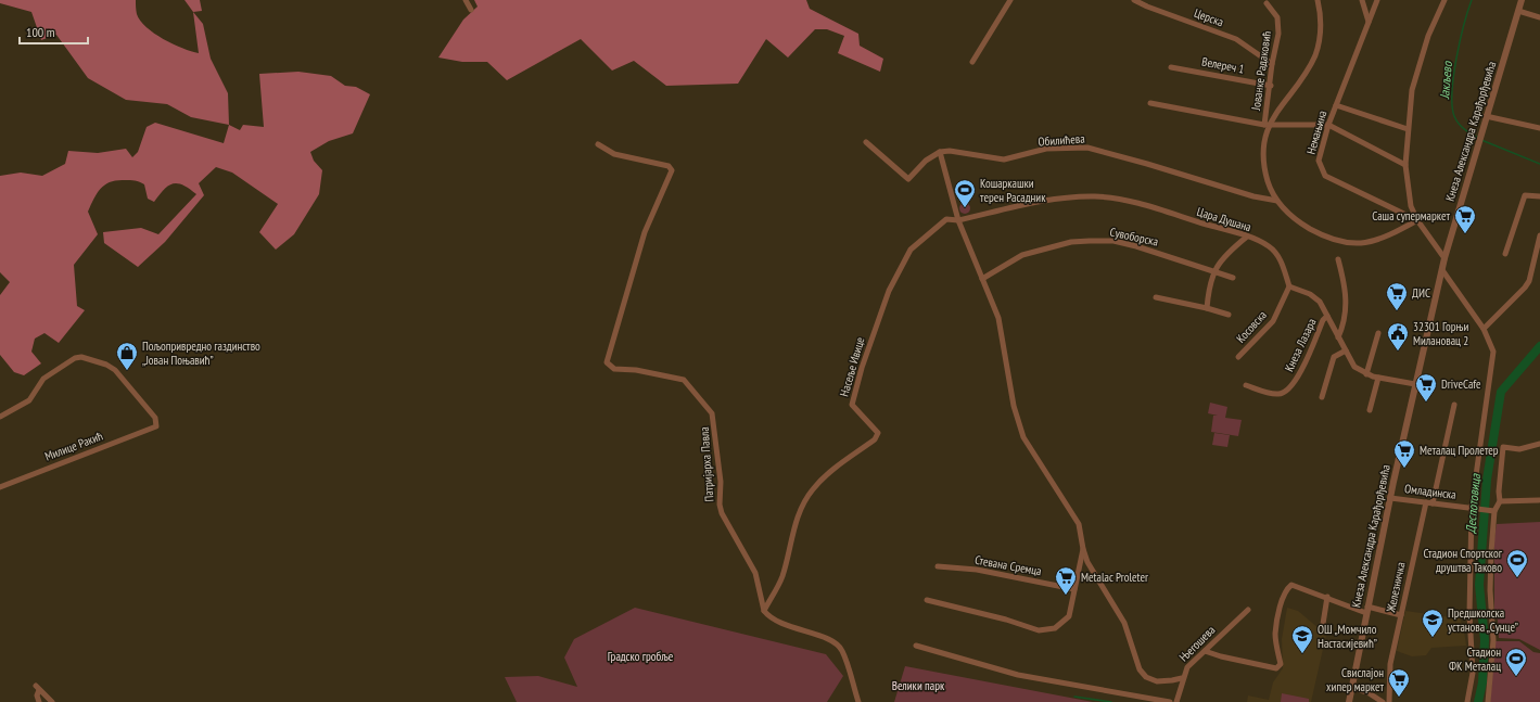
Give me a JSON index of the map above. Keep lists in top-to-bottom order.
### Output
{
  "streets": {
    "street": [
      "Церска",
      "Велереч 1",
      "Јованке Радаковић",
      "Кнеза Александра Карађорђевића",
      "Немањина",
      "Обилићева",
      "Цара Душана",
      "Сувоборска",
      "Косовска",
      "Кнеза Лазара",
      "Насеље Ивице",
      "Милице Ракић",
      "Патријарха Павла",
      "Омладинска",
      "Стевана Сремца",
      "Железничка",
      "Његошева"
    ]
  },
  "crossings": [
    ["Церска", "Јованке Радаковић"],
    ["Велереч 1", "Јованке Радаковић"],
    ["Јованке Радаковић", "Немањина"],
    ["Кнеза Александра Карађорђевића", "Омладинска"],
    ["Цара Душана", "Косовска"],
    ["Цара Душана", "Насеље Ивице"],
    ["Насеље Ивице", "Патријарха Павла"],
    ["Омладинска", "Железничка"]
  ],
  "water": ["Јакљево", "Деспотовица"],
  "parks": ["Градско гробље", "Велики парк"],
  "places": {
    "sports": ["Кошаркашки терен Расадник", "Стадион Спортског друштва Таково", "Стадион ФК Металац"],
    "supermarket": [
      "Саша супермаркет",
      "ДИС",
      "DriveCafe",
      "Металац Пролетер",
      "Metalac Proleter",
      "Свислајон хипер маркет"
    ],
    "public building": ["32301 Горњи Милановац 2"],
    "shop": ["Пољопривредно газдинство „Јован Поњавић”"],
    "school or university": ["Предшколска установа „Сунце”", "ОШ „Момчило Настасијевић”"]
  },
  "scale_bar": "100 m"
}
